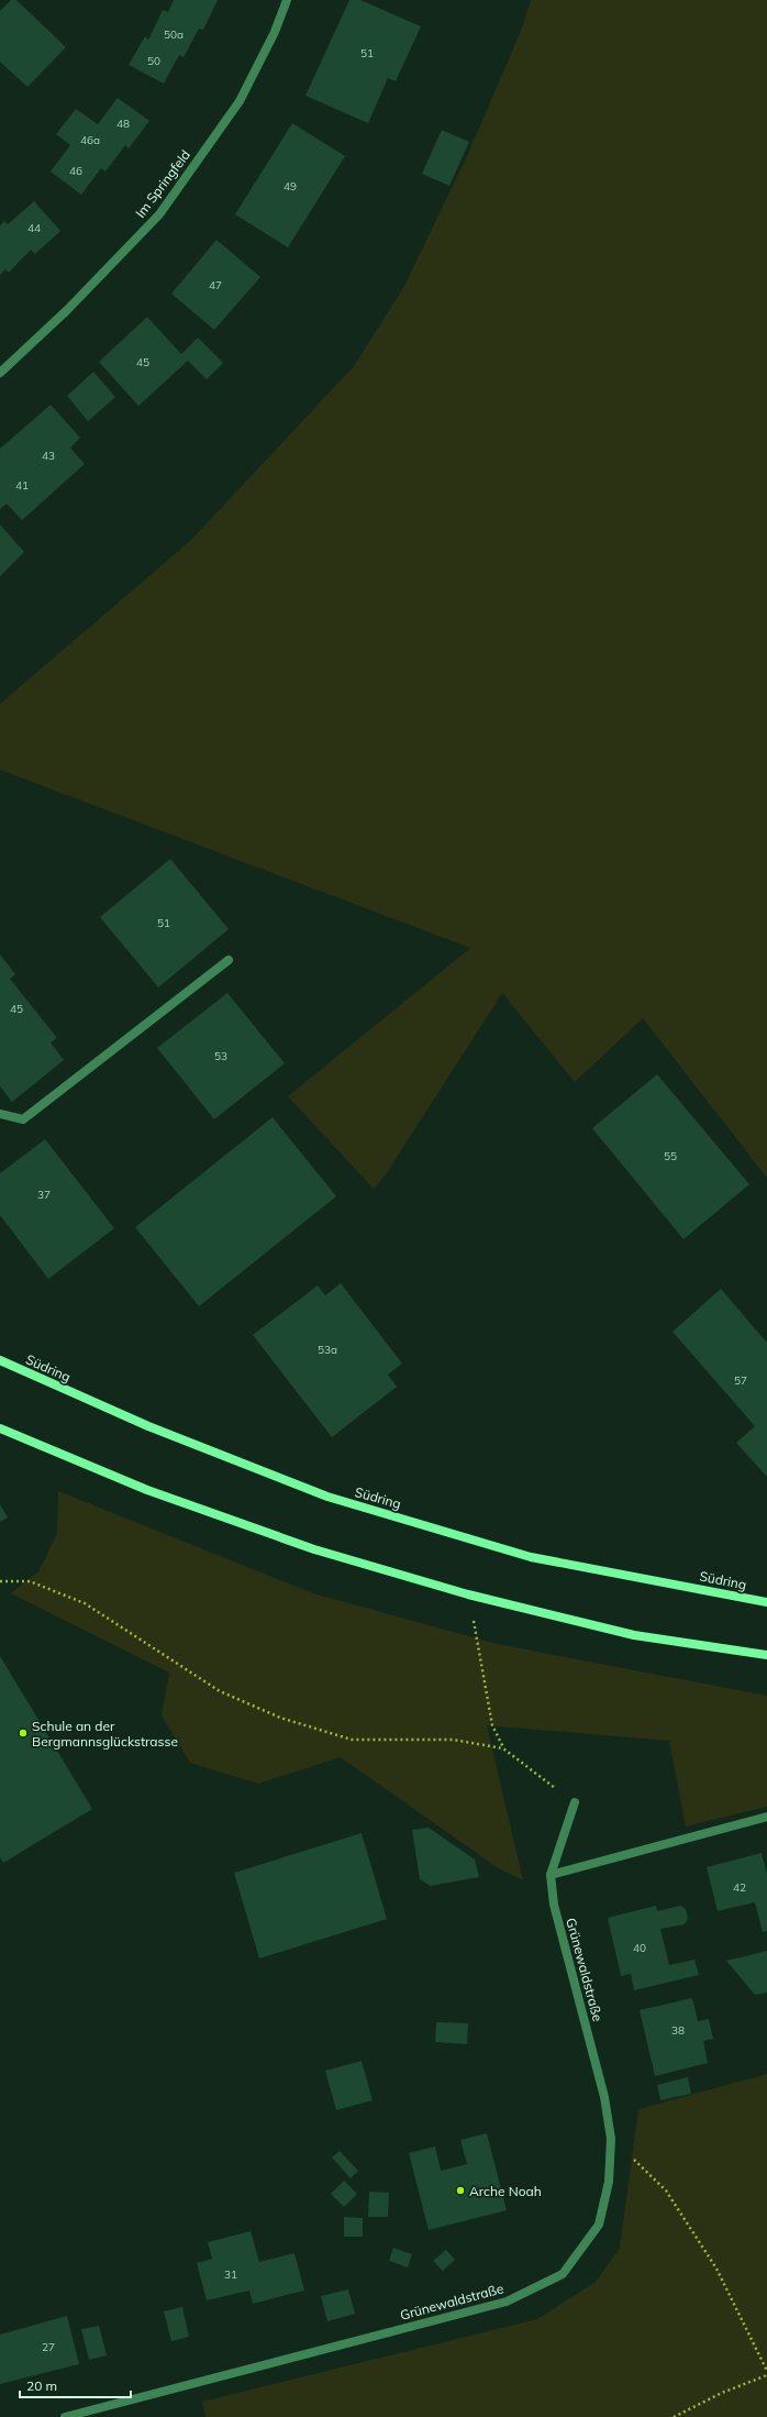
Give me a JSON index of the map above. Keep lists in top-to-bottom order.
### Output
{
  "streets": {
    "main road": ["Südring"],
    "street": ["Im Springfeld", "Grünewaldstraße"]
  },
  "places": ["Schule an der Bergmannsglückstrasse", "Arche Noah"],
  "house_numbers": [
    "50a",
    "51",
    "50",
    "48",
    "46a",
    "46",
    "49",
    "44",
    "47",
    "45",
    "43",
    "41",
    "51",
    "45",
    "53",
    "55",
    "37",
    "53a",
    "57",
    "42",
    "40",
    "38",
    "31",
    "27"
  ],
  "scale_bar": "20 m"
}
